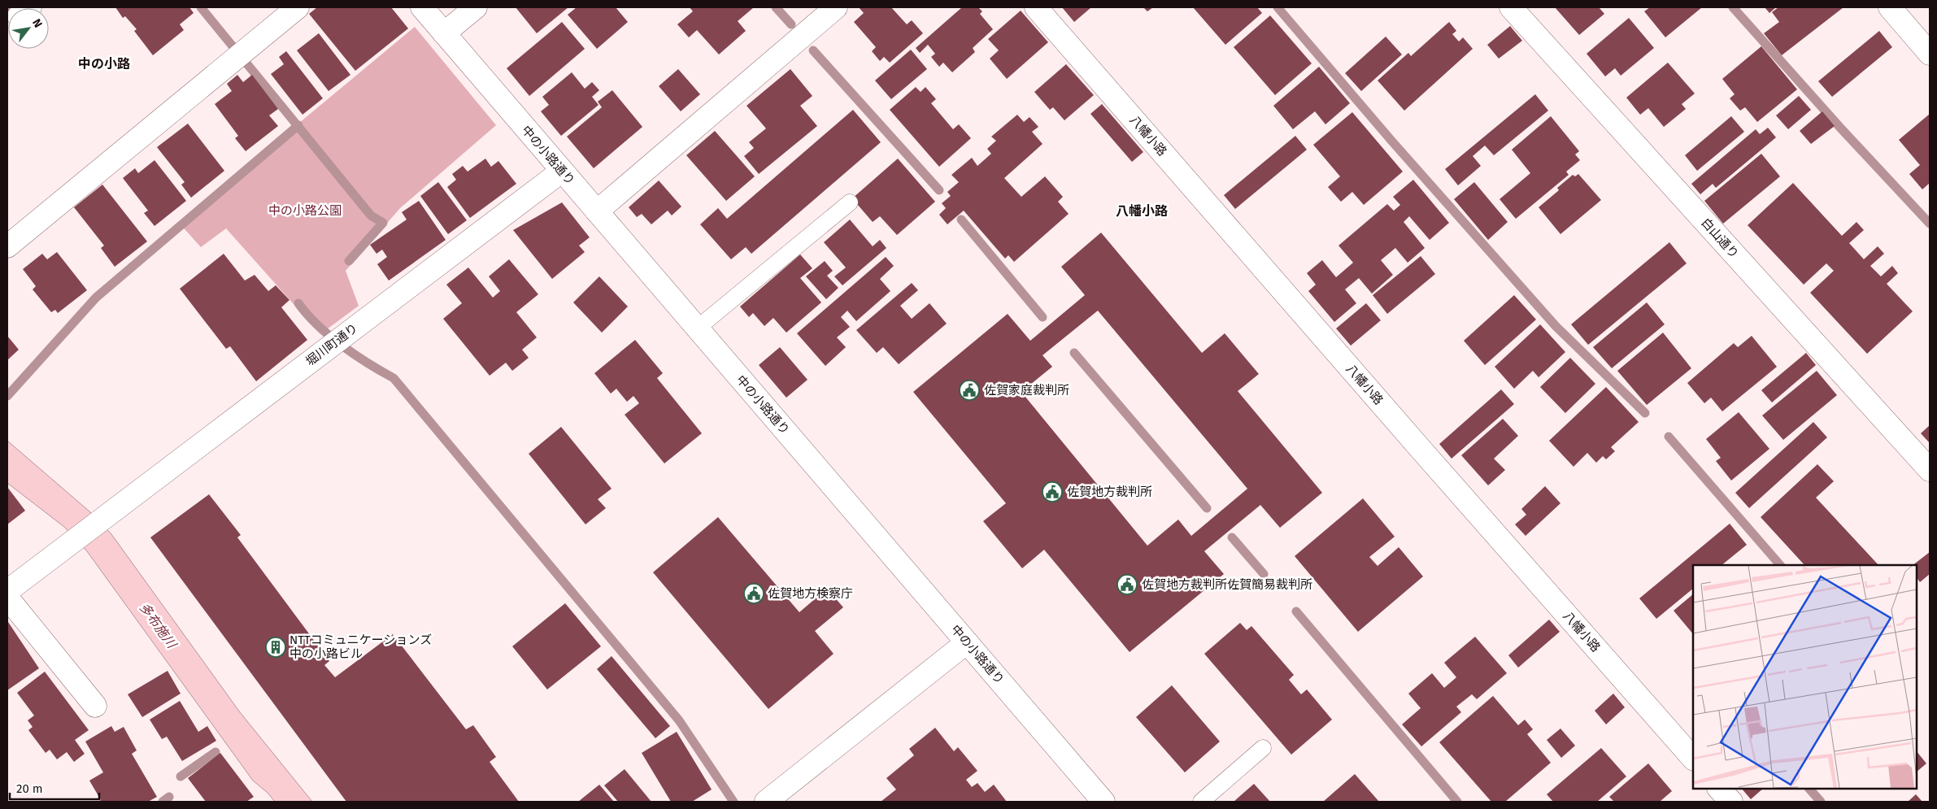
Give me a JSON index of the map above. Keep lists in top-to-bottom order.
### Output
{
  "streets": {
    "street": [
      "八幡小路",
      "中の小路通り",
      "白山通り",
      "堀川町通り"
    ]
  },
  "crossings": [
    ["中の小路通り", "堀川町通り"]
  ],
  "districts": ["中の小路", "八幡小路"],
  "water": ["多布施川"],
  "parks": ["中の小路公園"],
  "places": {
    "public building": [
      "佐賀家庭裁判所",
      "佐賀地方裁判所",
      "佐賀地方裁判所佐賀簡易裁判所",
      "佐賀地方検察庁"
    ],
    "building": ["NTTコミュニケーションズ 中の小路ビル"]
  },
  "scale_bar": "20 m",
  "north": "top right"
}
